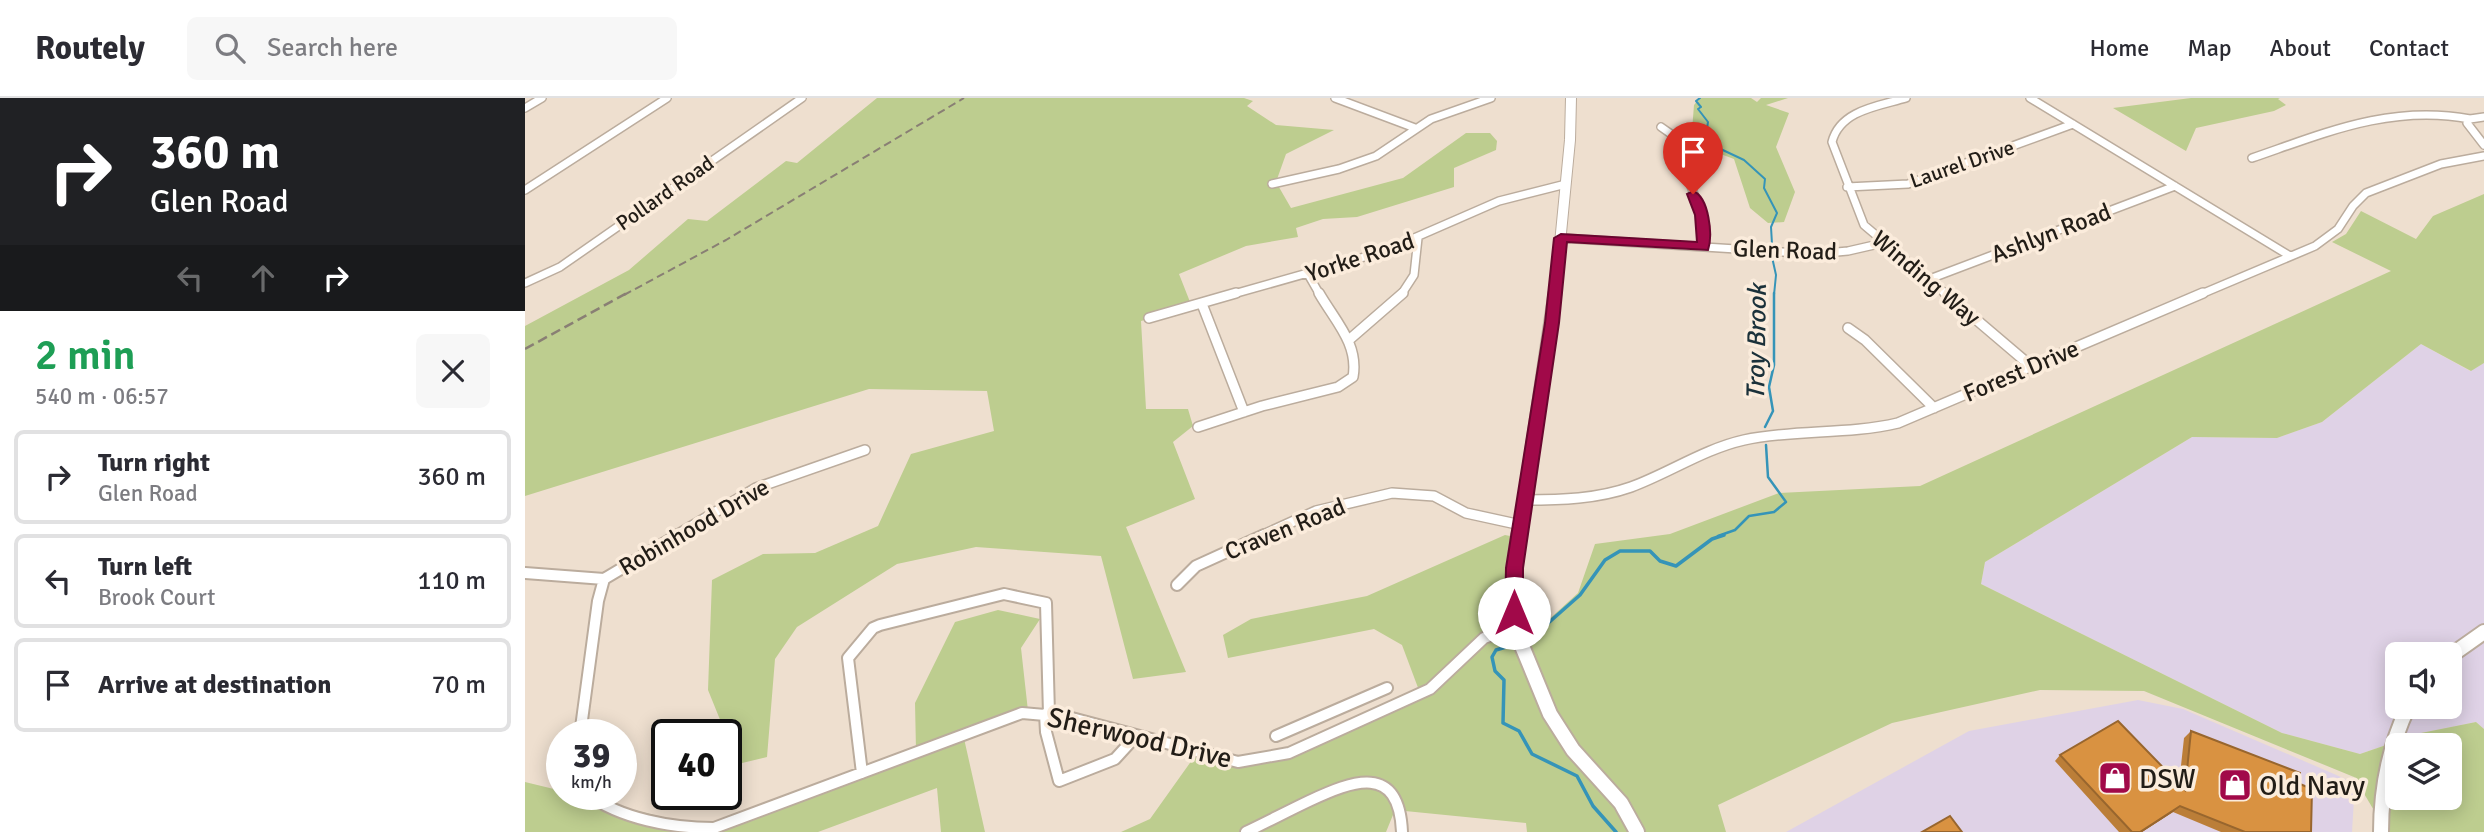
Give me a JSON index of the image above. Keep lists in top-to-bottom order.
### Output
{
  "streets": {
    "street": [
      "Laurel Drive",
      "Pollard Road",
      "Ashlyn Road",
      "Glen Road",
      "Yorke Road",
      "Winding Way",
      "Forest Drive",
      "Robinhood Drive",
      "Craven Road",
      "Sherwood Drive"
    ]
  },
  "crossings": [
    ["Laurel Drive", "Winding Way"],
    ["Ashlyn Road", "Winding Way"],
    ["Glen Road", "Winding Way"],
    ["Winding Way", "Forest Drive"]
  ],
  "water": ["Troy Brook"],
  "places": {
    "shop": ["DSW", "Old Navy"]
  },
  "page": {
    "header": "Routely",
    "search": "Search here",
    "nav": [
      "Home",
      "Map",
      "About",
      "Contact"
    ],
    "turn": ["360 m", "Glen Road"],
    "heading": ["2 min", "540 m · 06:57"],
    "list": [
      {
        "name": "Turn right",
        "note": "Glen Road",
        "value": "360 m"
      },
      {
        "name": "Turn left",
        "note": "Brook Court",
        "value": "110 m"
      },
      {
        "name": "Arrive at destination",
        "value": "70 m"
      }
    ],
    "speed": "39 km/h",
    "limit": "40"
  }
}
